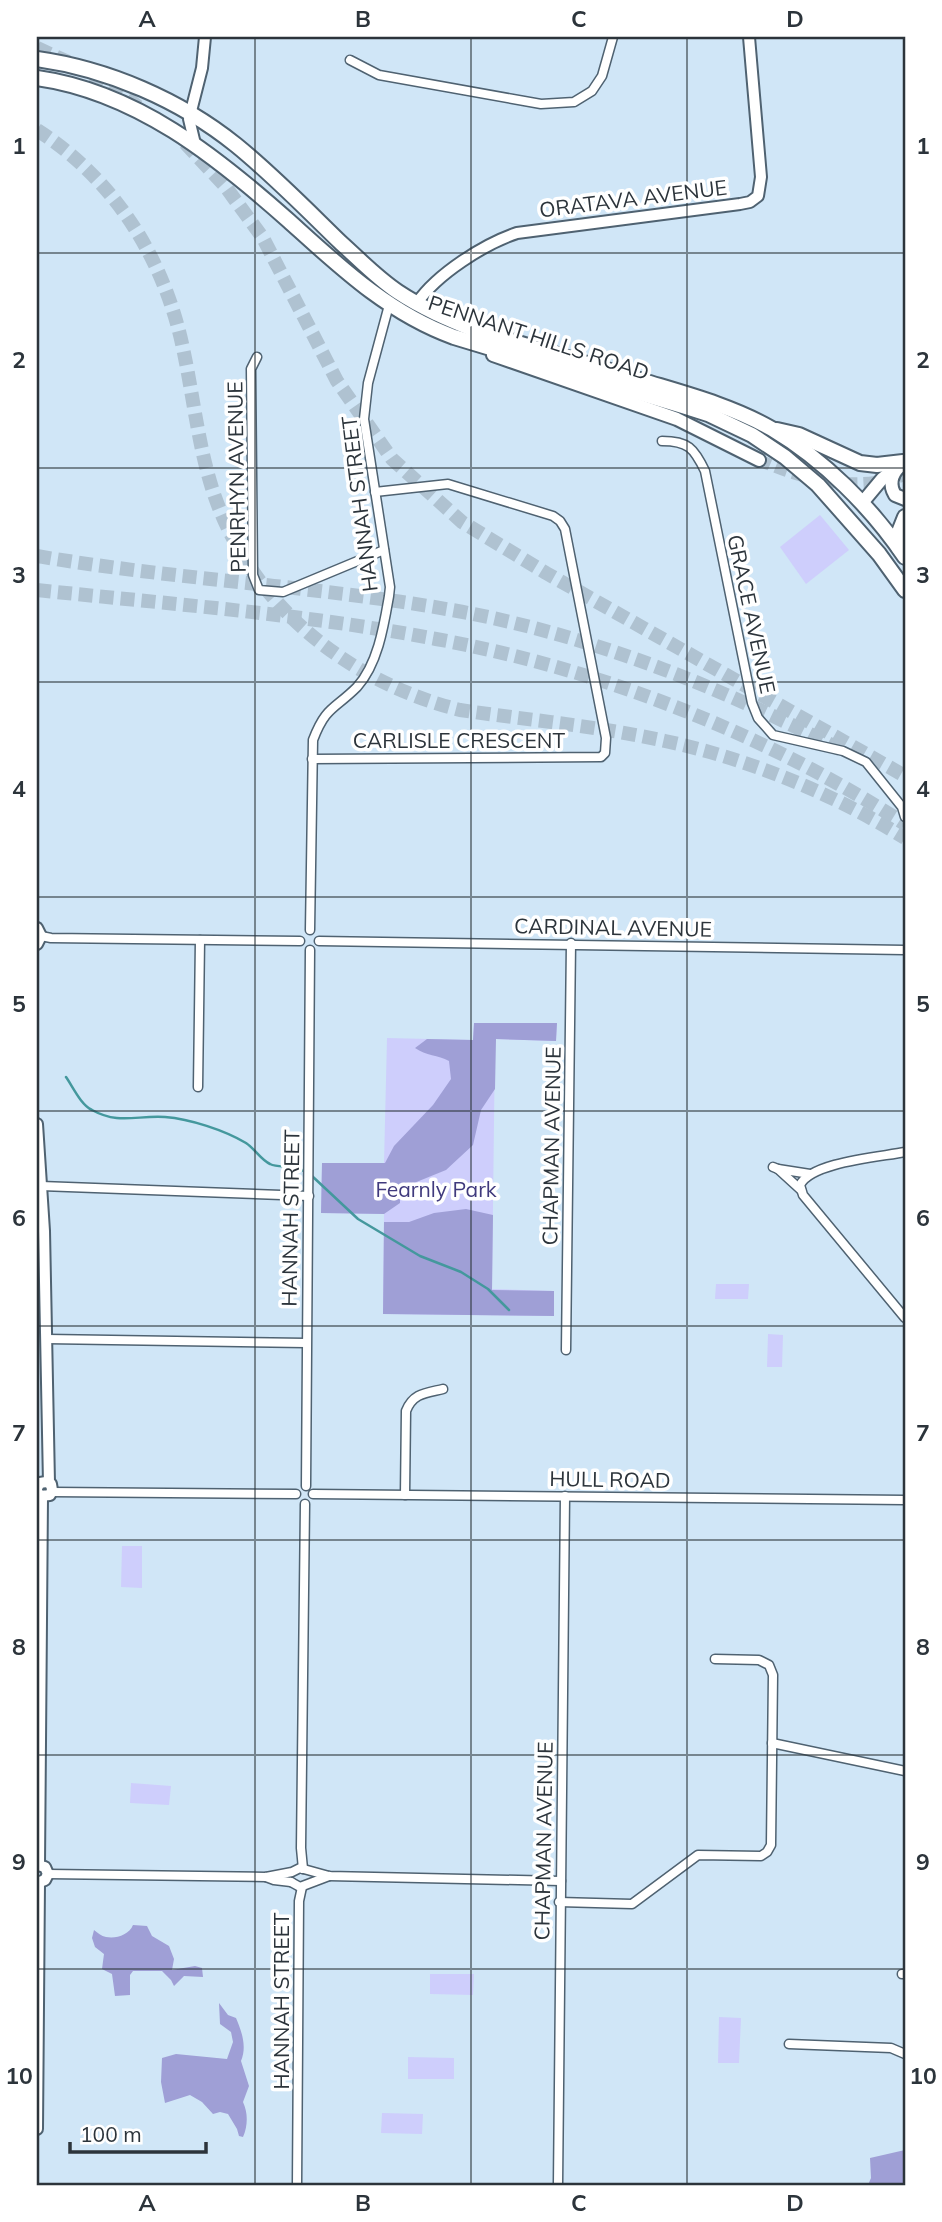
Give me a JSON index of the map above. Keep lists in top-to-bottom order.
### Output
{
  "streets": {
    "highway": ["PENNANT HILLS ROAD"],
    "main road": ["ORATAVA AVENUE"],
    "street": [
      "PENRHYN AVENUE",
      "HANNAH STREET",
      "GRACE AVENUE",
      "CARLISLE CRESCENT",
      "CARDINAL AVENUE",
      "CHAPMAN AVENUE",
      "HULL ROAD"
    ]
  },
  "crossings": [
    ["ORATAVA AVENUE", "PENNANT HILLS ROAD"],
    ["PENNANT HILLS ROAD", "HANNAH STREET"],
    ["PENRHYN AVENUE", "HANNAH STREET"],
    ["HANNAH STREET", "CARLISLE CRESCENT"],
    ["HANNAH STREET", "CARDINAL AVENUE"],
    ["HANNAH STREET", "HULL ROAD"],
    ["CARDINAL AVENUE", "CHAPMAN AVENUE"],
    ["CHAPMAN AVENUE", "HULL ROAD"]
  ],
  "parks": ["Fearnly Park"],
  "scale_bar": "100 m",
  "grid": {
    "columns": [
      "A",
      "B",
      "C",
      "D"
    ],
    "rows": [
      "1",
      "2",
      "3",
      "4",
      "5",
      "6",
      "7",
      "8",
      "9",
      "10"
    ]
  }
}
